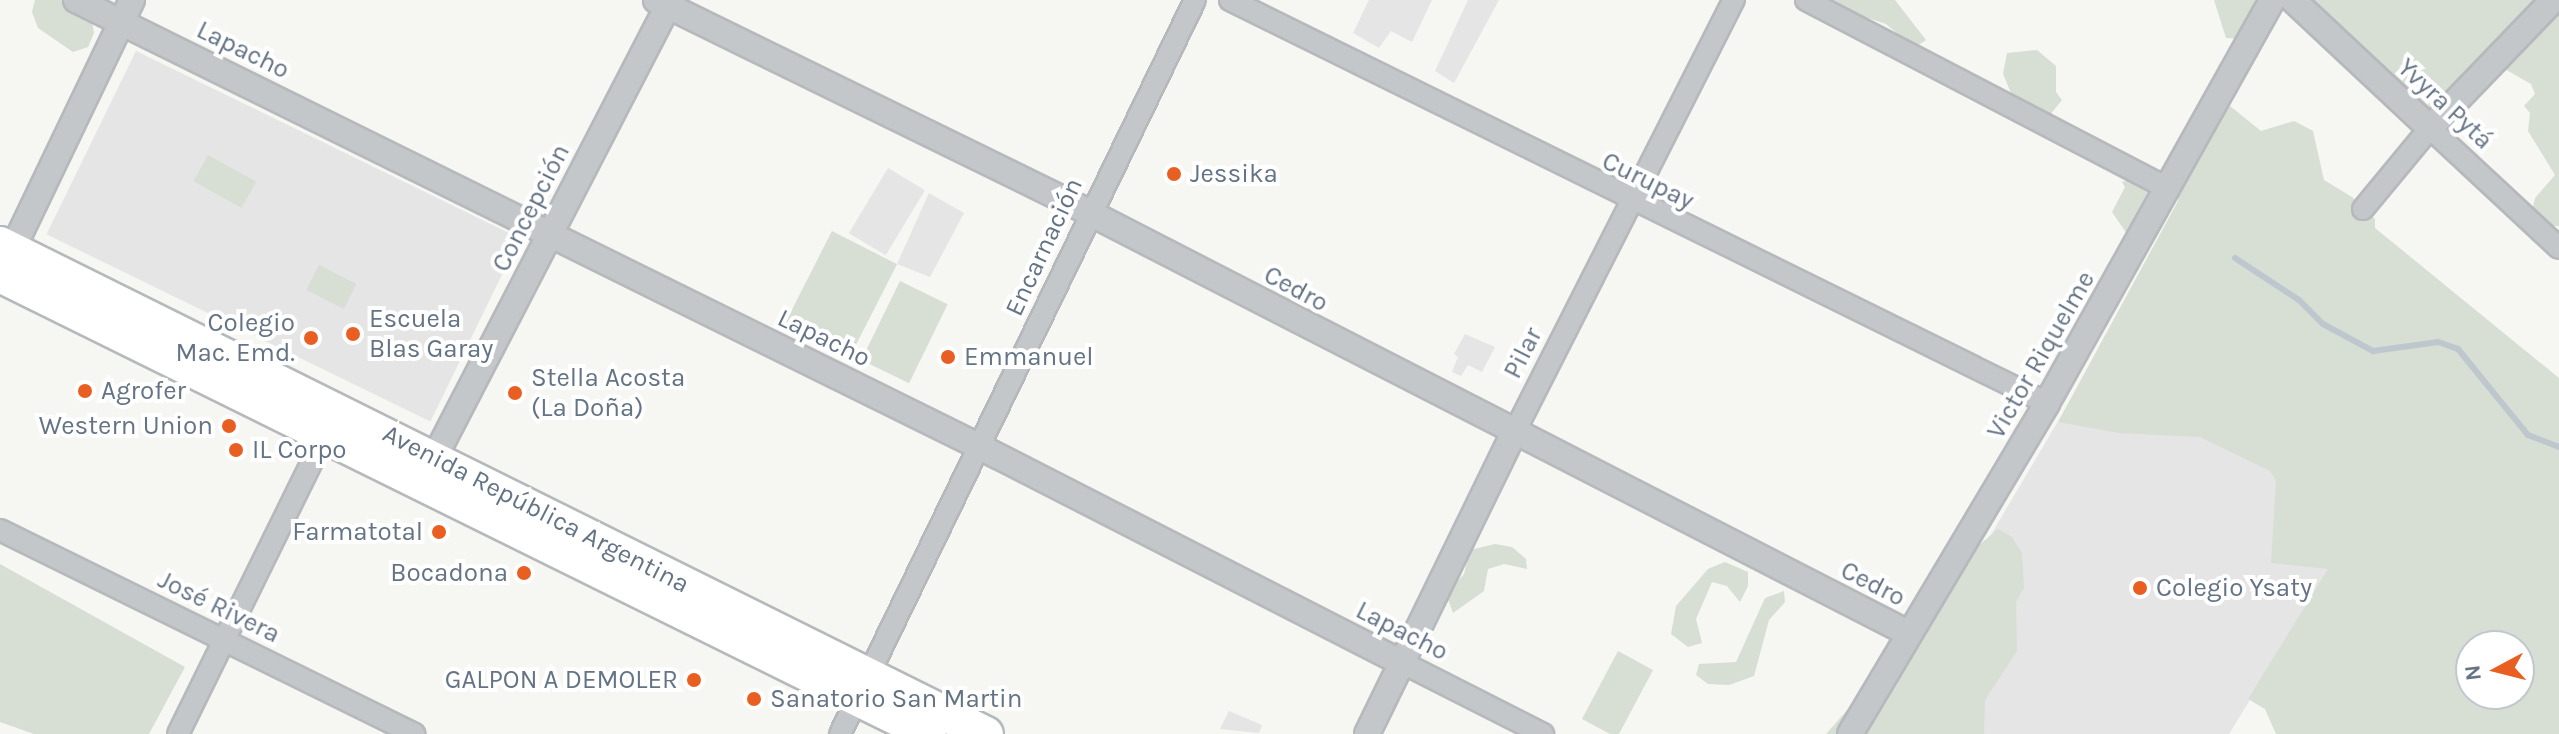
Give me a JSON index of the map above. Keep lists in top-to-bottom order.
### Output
{
  "streets": {
    "highway": ["Avenida República Argentina"],
    "street": [
      "Lapacho",
      "Yvyra Pytá",
      "Curupay",
      "Concepción",
      "Encarnación",
      "Cedro",
      "Pilar",
      "Victor Riquelme",
      "José Rivera"
    ]
  },
  "crossings": [
    ["Lapacho", "Concepción"],
    ["Lapacho", "Encarnación"],
    ["Lapacho", "Pilar"],
    ["Curupay", "Pilar"],
    ["Curupay", "Victor Riquelme"],
    ["Concepción", "Cedro"],
    ["Concepción", "Avenida República Argentina"],
    ["Encarnación", "Cedro"],
    ["Encarnación", "Avenida República Argentina"],
    ["Cedro", "Pilar"],
    ["Cedro", "Victor Riquelme"]
  ],
  "places": [
    "Jessika",
    "Escuela Blas Garay",
    "Colegio Mac. Emd.",
    "Emmanuel",
    "Agrofer",
    "Stella Acosta (La Doña)",
    "Western Union",
    "IL Corpo",
    "Farmatotal",
    "Bocadona",
    "Colegio Ysaty",
    "GALPON A DEMOLER",
    "Sanatorio San Martin"
  ],
  "north": "left"
}
